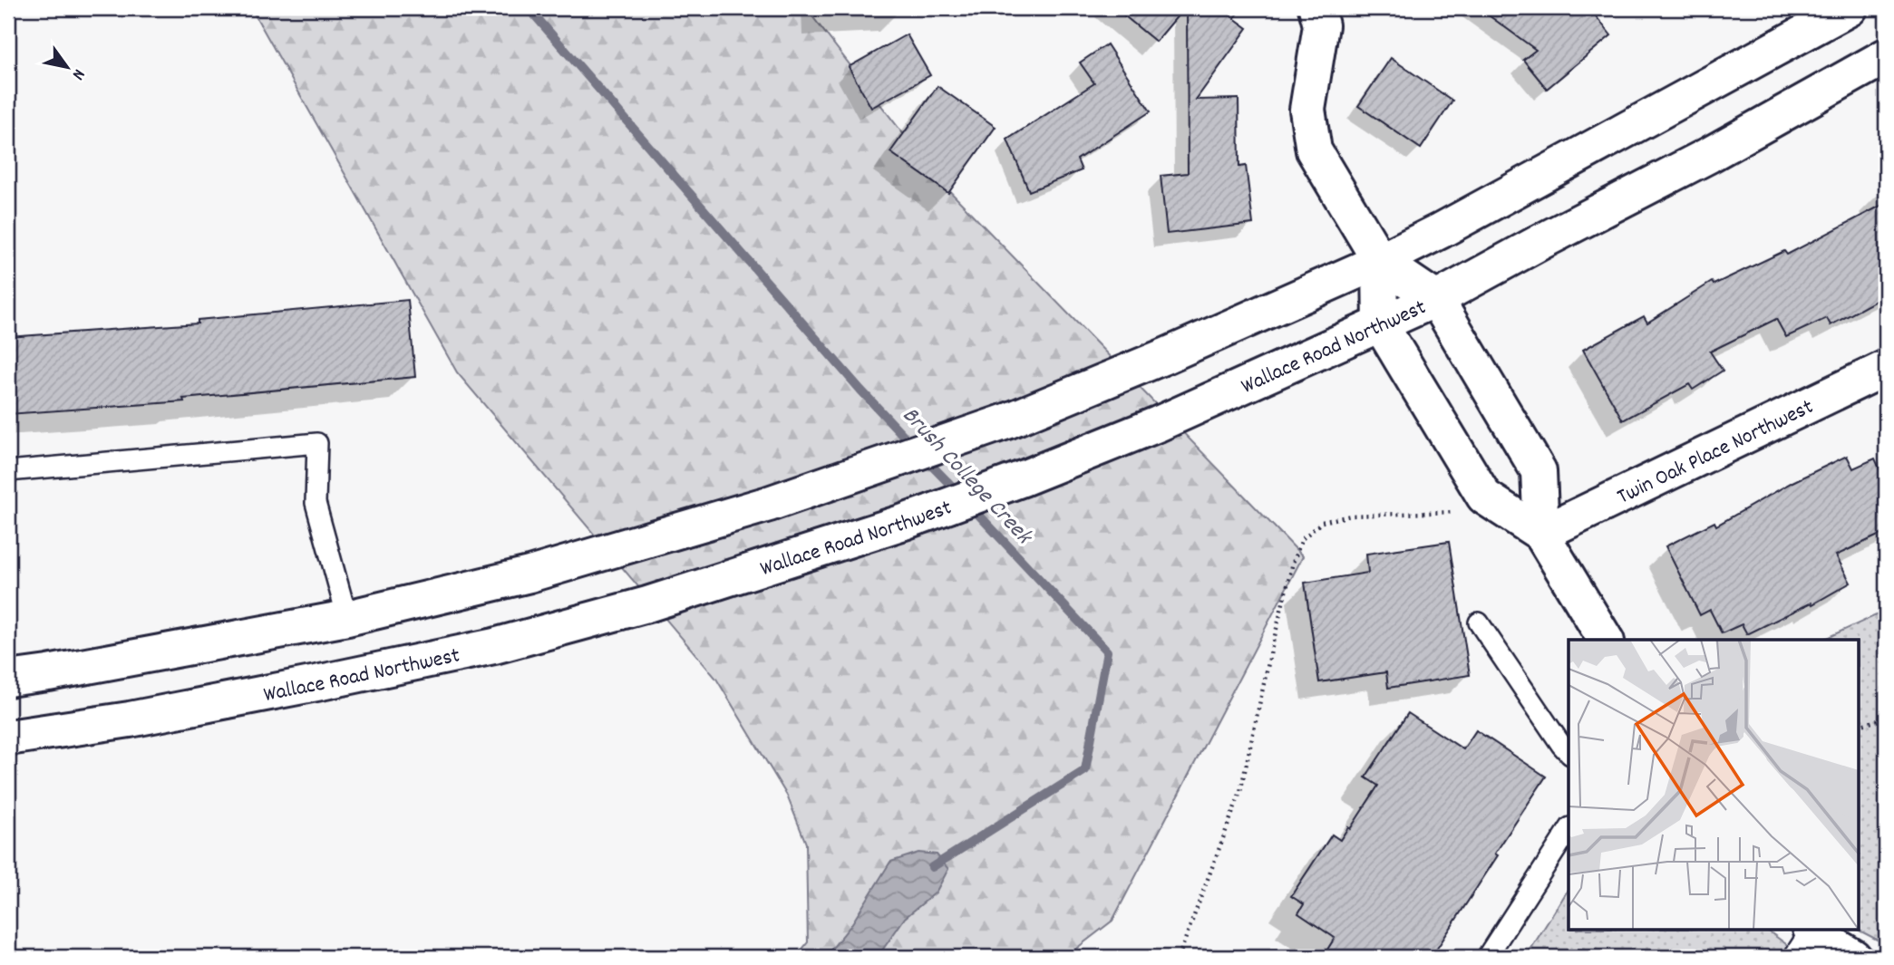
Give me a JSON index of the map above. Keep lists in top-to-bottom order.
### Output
{
  "streets": {
    "main road": ["Wallace Road Northwest", "Twin Oak Place Northwest"]
  },
  "water": ["Brush College Creek"],
  "north": "bottom right"
}
